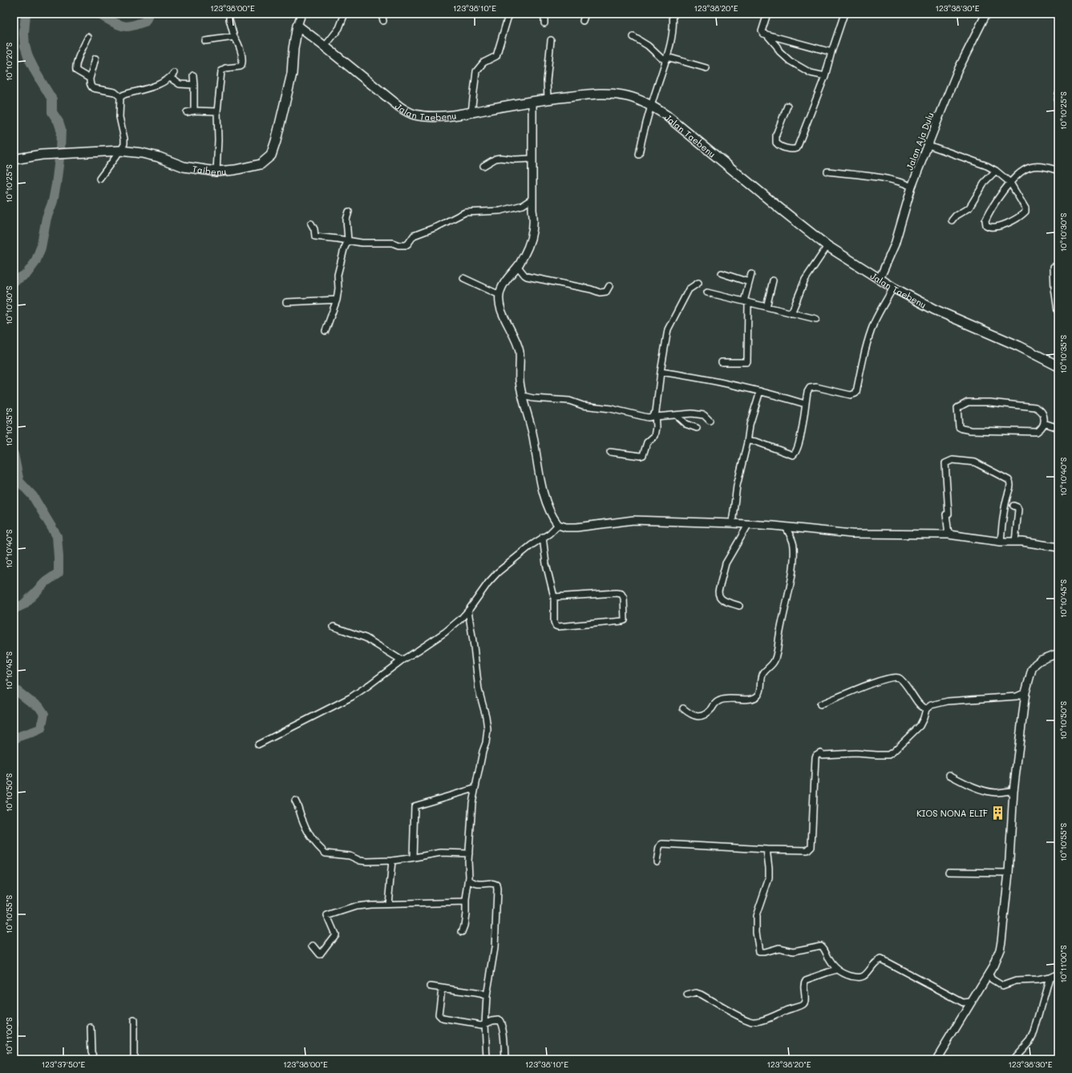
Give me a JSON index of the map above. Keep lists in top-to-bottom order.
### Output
{
  "streets": {
    "main road": ["Jalan Taebenu", "Taibenu"],
    "street": ["Jalan Aja Dulu"]
  },
  "crossings": [
    ["Jalan Taebenu", "Jalan Aja Dulu"],
    ["Jalan Taebenu", "Taibenu"]
  ],
  "places": {
    "building": ["KIOS NONA ELIF"]
  },
  "coordinates": [
    "123°38'00\"E",
    "123°38'10\"E",
    "123°38'20\"E",
    "123°38'30\"E",
    "10°10'20\"S",
    "10°10'25\"S",
    "10°10'30\"S",
    "10°10'35\"S",
    "10°10'40\"S",
    "10°10'45\"S",
    "10°10'50\"S",
    "10°10'55\"S",
    "10°11'00\"S",
    "123°37'50\"E"
  ]
}
